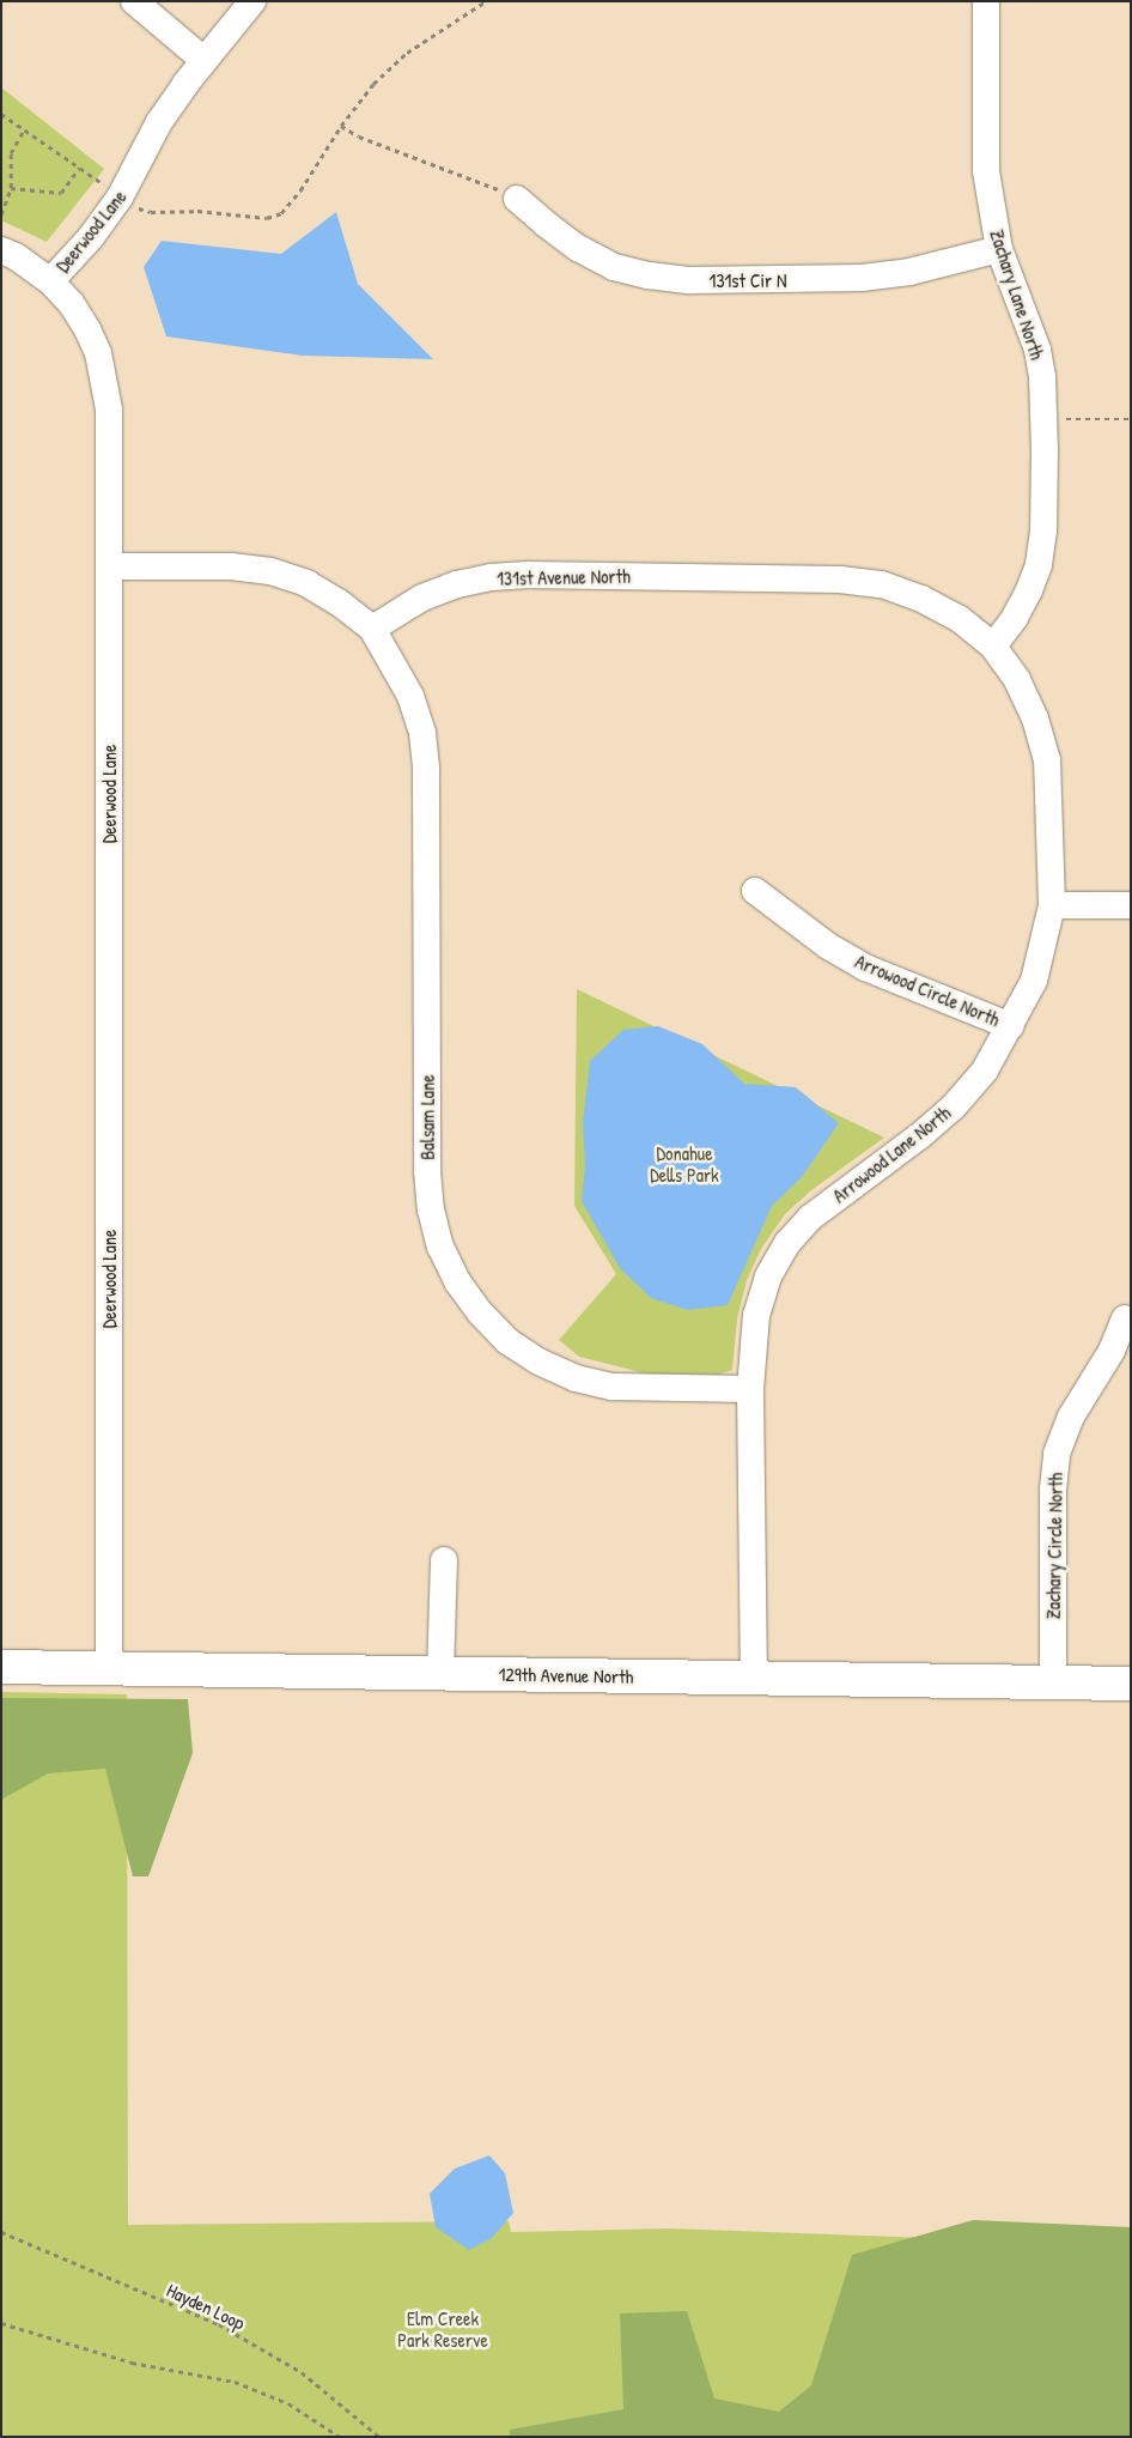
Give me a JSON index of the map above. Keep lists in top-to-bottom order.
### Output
{
  "streets": {
    "main road": ["129th Avenue North"],
    "street": [
      "Deerwood Lane",
      "131st Cir N",
      "Zachary Lane North",
      "131st Avenue North",
      "Arrowood Circle North",
      "Balsam Lane",
      "Arrowood Lane North",
      "Zachary Circle North"
    ],
    "path": ["Hayden Loop"]
  },
  "crossings": [
    ["Deerwood Lane", "129th Avenue North"],
    ["131st Cir N", "Zachary Lane North"],
    ["Zachary Lane North", "131st Avenue North"],
    ["Zachary Lane North", "Arrowood Lane North"],
    ["131st Avenue North", "Balsam Lane"],
    ["131st Avenue North", "Arrowood Lane North"],
    ["Arrowood Circle North", "Arrowood Lane North"],
    ["Balsam Lane", "Arrowood Lane North"],
    ["Arrowood Lane North", "129th Avenue North"],
    ["Zachary Circle North", "129th Avenue North"]
  ],
  "parks": ["Donahue Dells Park", "Elm Creek Park Reserve"]
}
